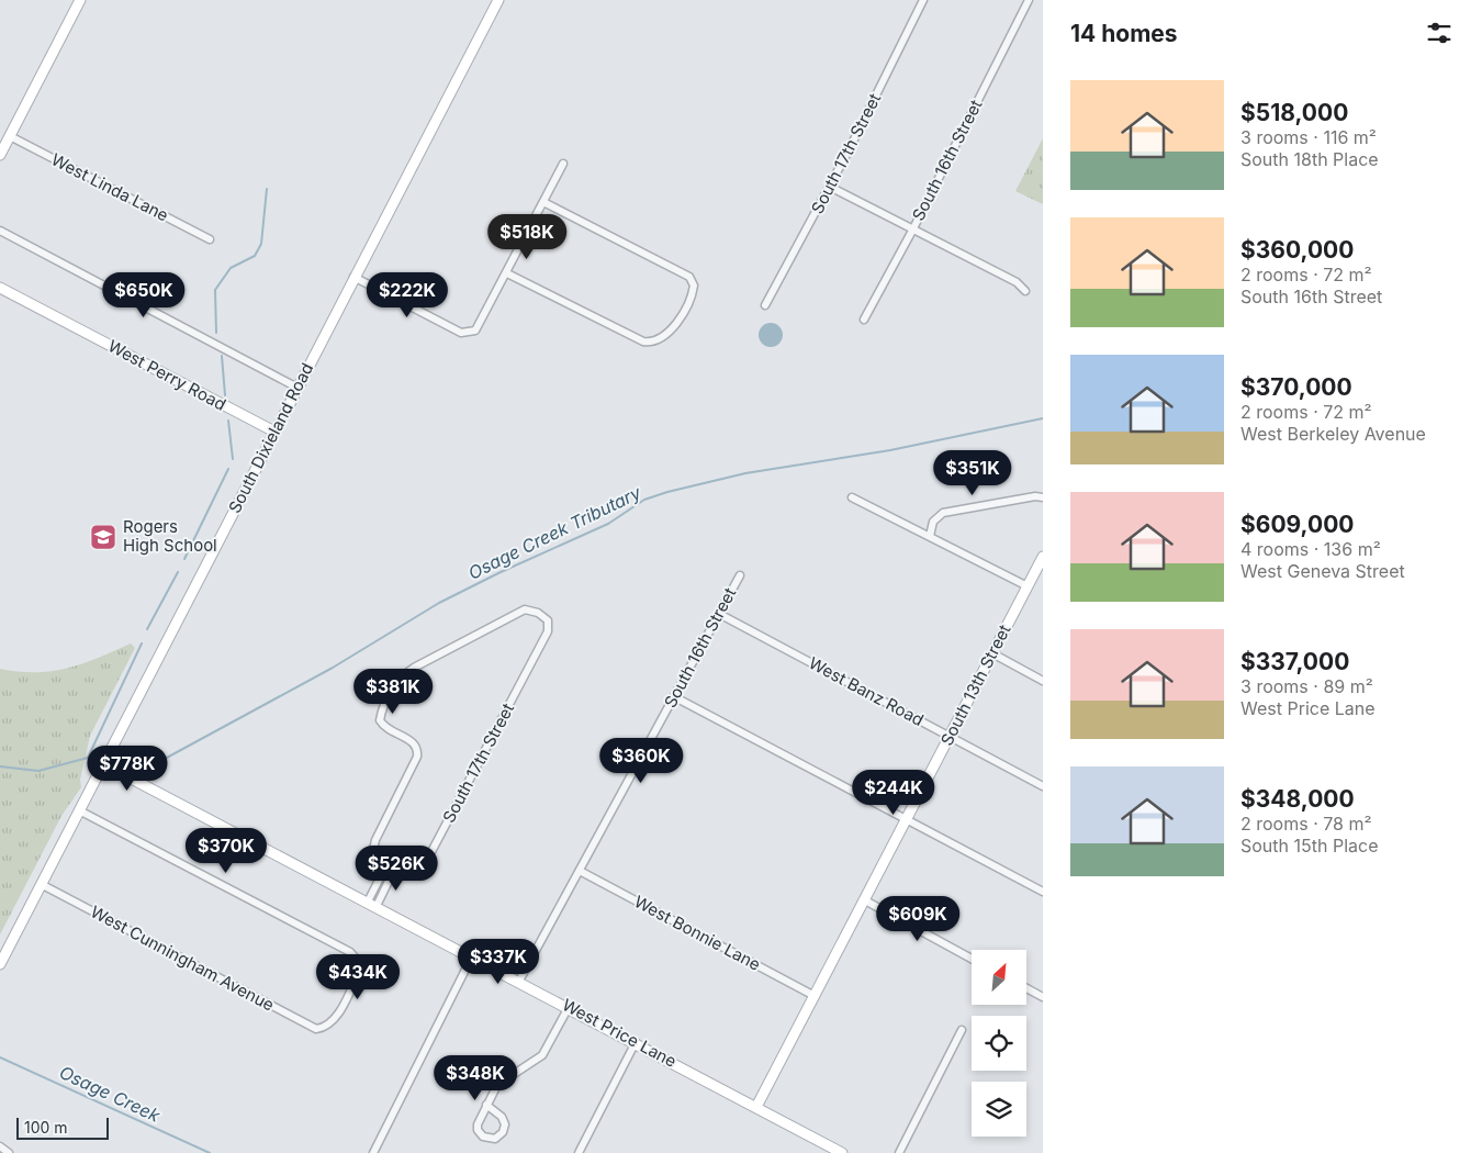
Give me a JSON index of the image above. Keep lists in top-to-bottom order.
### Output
{
  "streets": {
    "street": [
      "South 17th Street",
      "South 16th Street",
      "West Linda Lane",
      "West Perry Road",
      "South Dixieland Road",
      "South 13th Street",
      "West Banz Road",
      "West Bonnie Lane",
      "West Cunningham Avenue",
      "West Price Lane"
    ]
  },
  "crossings": [
    ["South 16th Street", "West Banz Road"],
    ["South 16th Street", "West Bonnie Lane"],
    ["South 16th Street", "West Price Lane"],
    ["West Perry Road", "South Dixieland Road"],
    ["South Dixieland Road", "West Cunningham Avenue"],
    ["South Dixieland Road", "West Price Lane"],
    ["South 13th Street", "West Banz Road"],
    ["South 13th Street", "West Bonnie Lane"],
    ["South 13th Street", "West Price Lane"]
  ],
  "water": ["Osage Creek Tributary", "Osage Creek"],
  "places": {
    "school or university": ["Rogers High School"]
  },
  "scale_bar": "100 m",
  "north": "top right",
  "page": {
    "heading": "14 homes",
    "list": [
      {
        "name": "$518,000",
        "note": "3 rooms · 116 m² · South 18th Place"
      },
      {
        "name": "$360,000",
        "note": "2 rooms · 72 m² · South 16th Street"
      },
      {
        "name": "$370,000",
        "note": "2 rooms · 72 m² · West Berkeley Avenue"
      },
      {
        "name": "$609,000",
        "note": "4 rooms · 136 m² · West Geneva Street"
      },
      {
        "name": "$337,000",
        "note": "3 rooms · 89 m² · West Price Lane"
      },
      {
        "name": "$348,000",
        "note": "2 rooms · 78 m² · South 15th Place"
      }
    ],
    "price": [
      "$518K",
      "$650K",
      "$222K",
      "$351K",
      "$381K",
      "$360K",
      "$778K",
      "$244K",
      "$370K",
      "$526K",
      "$609K",
      "$337K",
      "$434K",
      "$348K"
    ],
    "scale": "100 m"
  }
}
